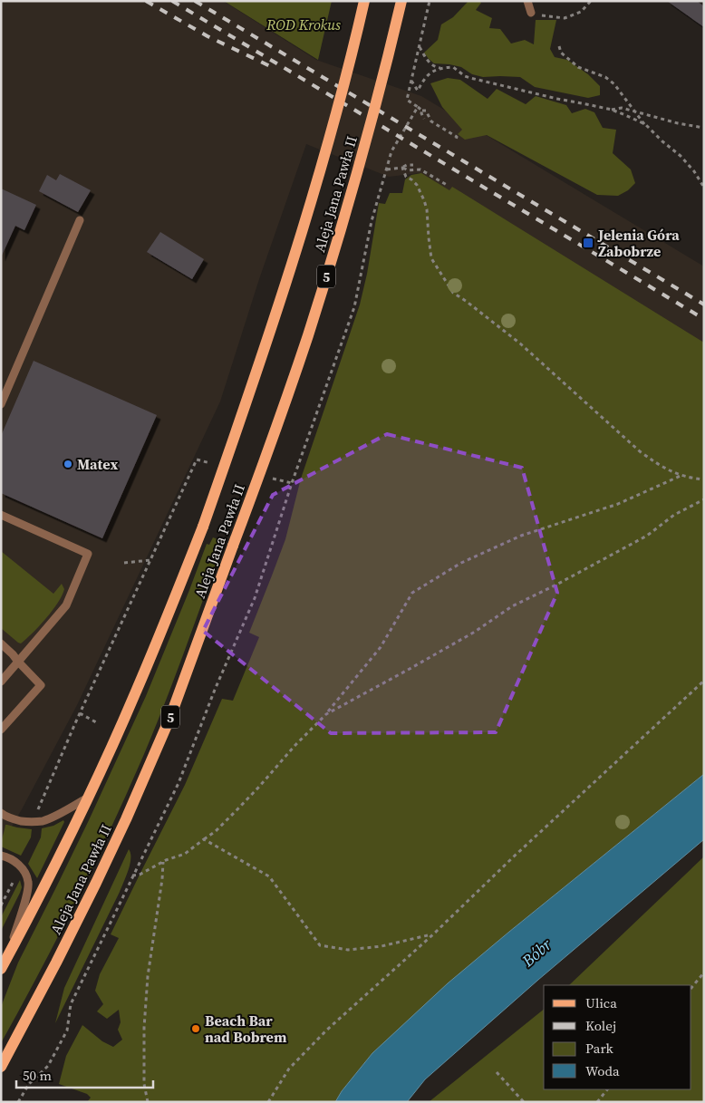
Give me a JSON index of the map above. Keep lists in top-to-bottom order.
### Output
{
  "streets": {
    "main road": ["Aleja Jana Pawła II", "5"]
  },
  "water": ["Bóbr"],
  "parks": ["ROD Krokus"],
  "places": {
    "transit": ["Jelenia Góra Zabobrze"],
    "other": ["Matex", "Beach Bar nad Bobrem"]
  },
  "legend": [
    "Ulica",
    "Kolej",
    "Park",
    "Woda"
  ],
  "scale_bar": "50 m"
}
